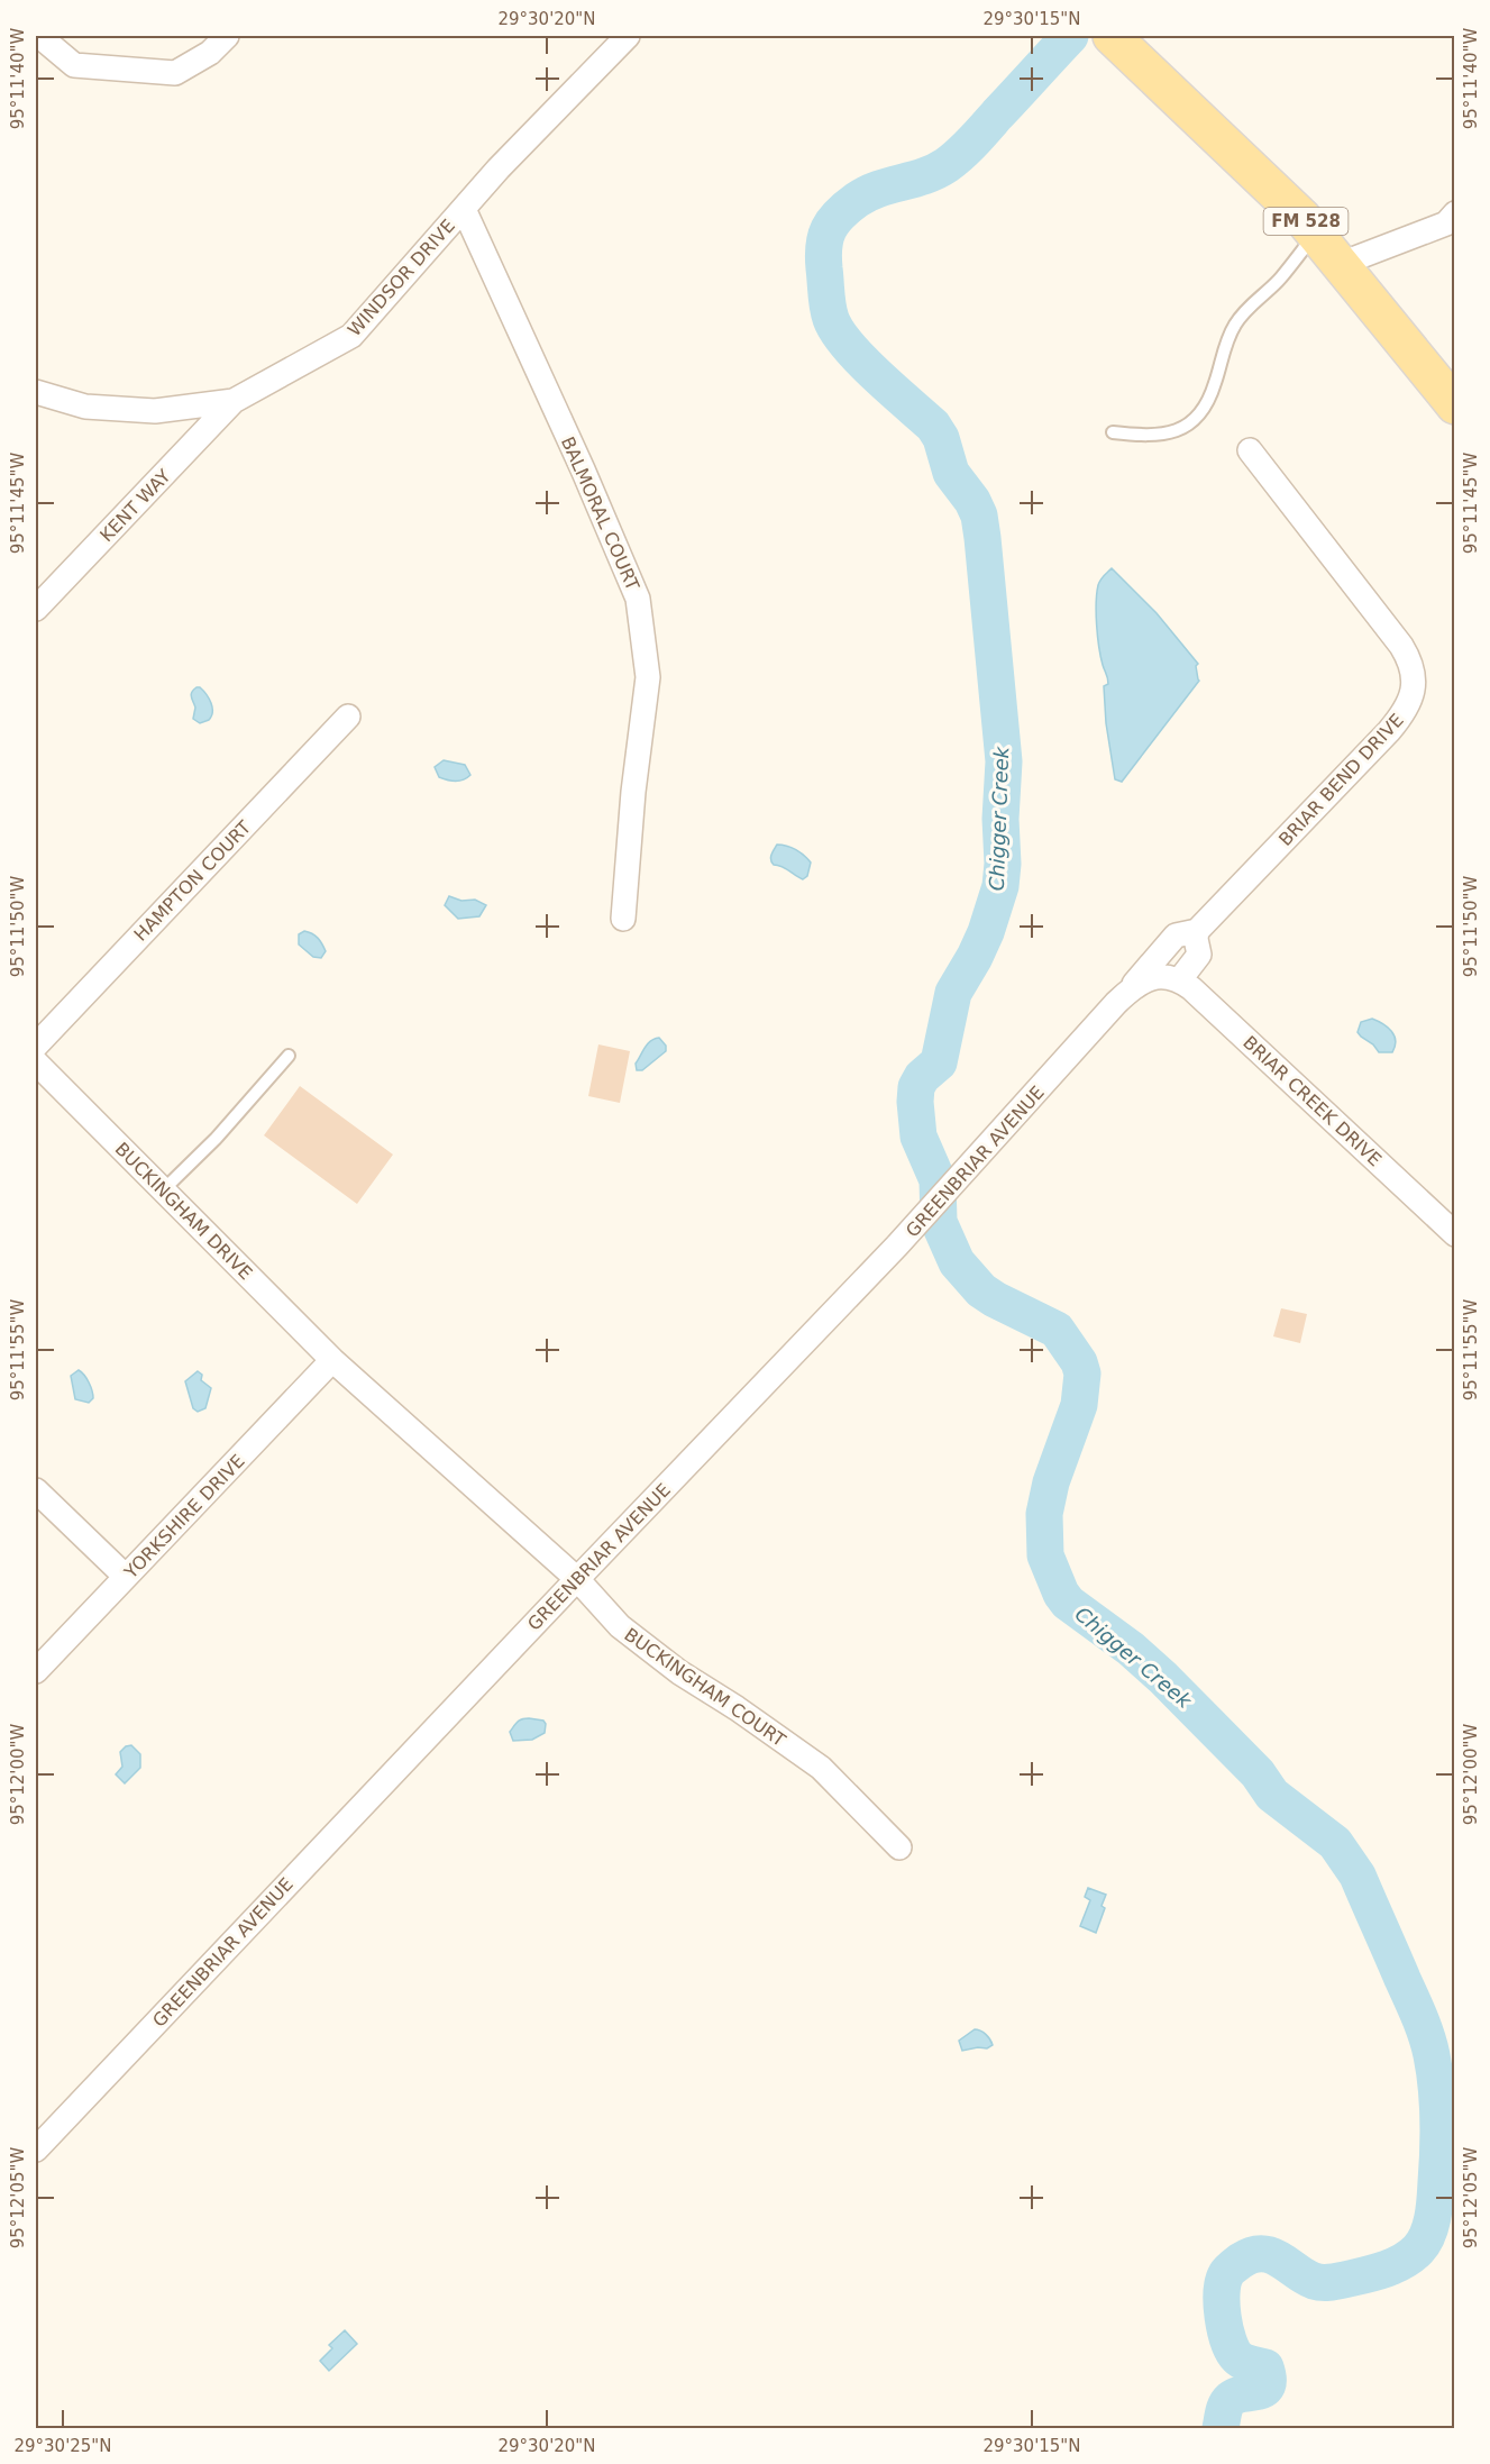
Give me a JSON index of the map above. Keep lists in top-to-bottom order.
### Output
{
  "streets": {
    "main road": ["FM 528"],
    "street": [
      "WINDSOR DRIVE",
      "KENT WAY",
      "BALMORAL COURT",
      "BRIAR BEND DRIVE",
      "HAMPTON COURT",
      "BRIAR CREEK DRIVE",
      "GREENBRIAR AVENUE",
      "BUCKINGHAM DRIVE",
      "YORKSHIRE DRIVE",
      "BUCKINGHAM COURT"
    ]
  },
  "crossings": [
    ["WINDSOR DRIVE", "KENT WAY"],
    ["WINDSOR DRIVE", "BALMORAL COURT"],
    ["BRIAR BEND DRIVE", "GREENBRIAR AVENUE"],
    ["BRIAR CREEK DRIVE", "GREENBRIAR AVENUE"],
    ["GREENBRIAR AVENUE", "BUCKINGHAM COURT"],
    ["BUCKINGHAM DRIVE", "YORKSHIRE DRIVE"],
    ["BUCKINGHAM DRIVE", "BUCKINGHAM COURT"],
    ["YORKSHIRE DRIVE", "BUCKINGHAM COURT"]
  ],
  "water": ["Chigger Creek"],
  "coordinates": [
    "29°30'20\"N",
    "29°30'15\"N",
    "95°11'40\"W",
    "95°11'45\"W",
    "95°11'50\"W",
    "95°11'55\"W",
    "95°12'00\"W",
    "95°12'05\"W",
    "29°30'25\"N"
  ]
}
